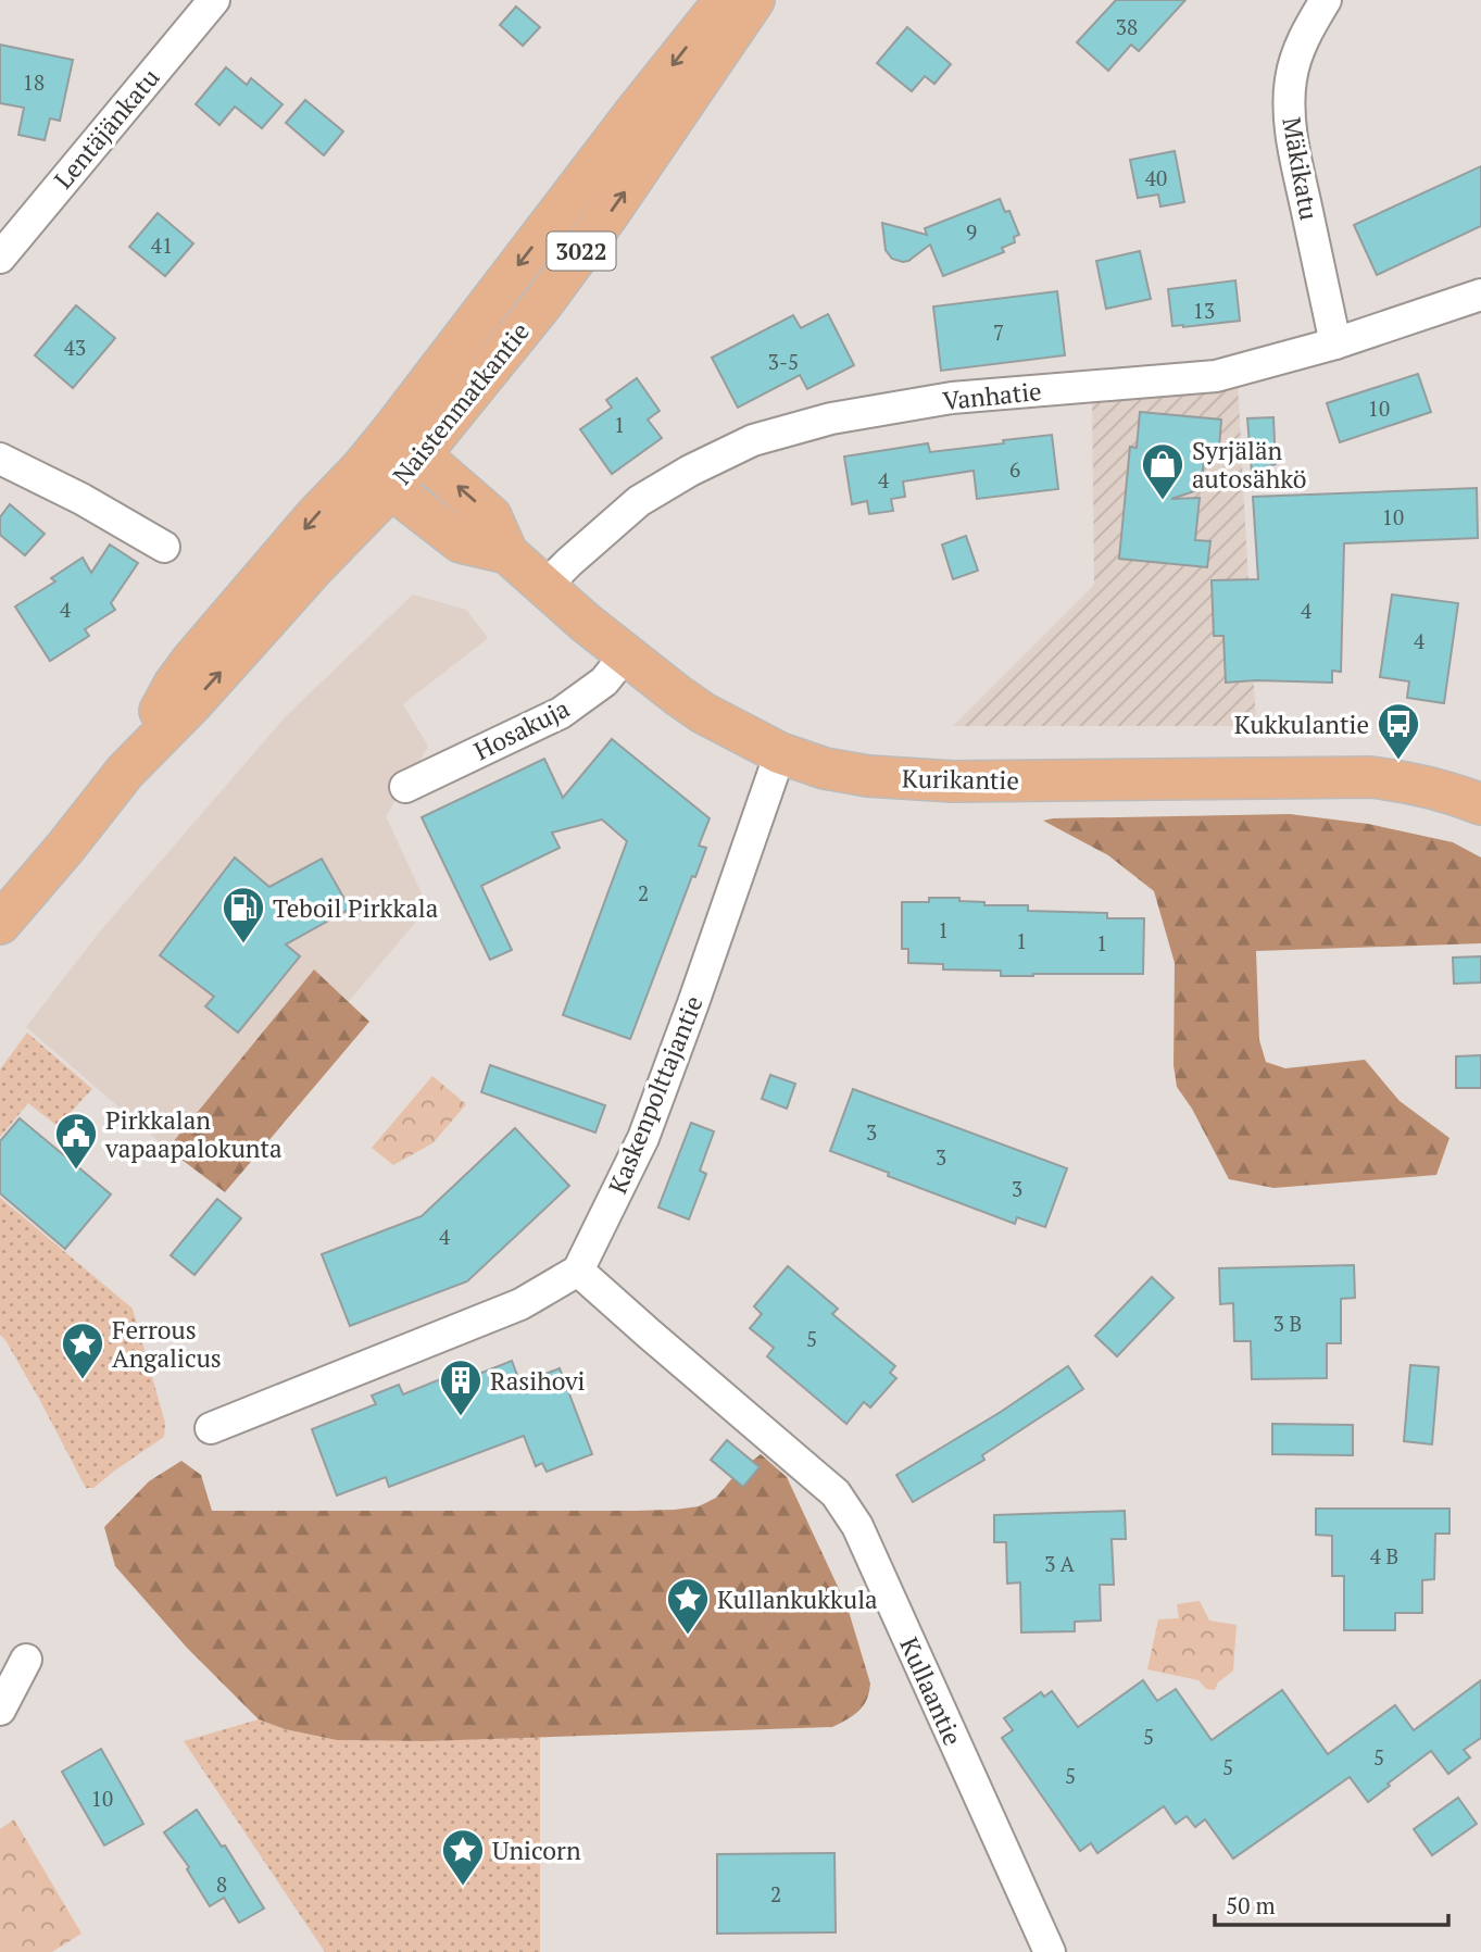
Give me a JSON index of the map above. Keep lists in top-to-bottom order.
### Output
{
  "streets": {
    "main road": ["3022", "Naistenmatkantie", "Kurikantie"],
    "street": [
      "Lentäjänkatu",
      "Mäkikatu",
      "Vanhatie",
      "Hosakuja",
      "Kaskenpolttajantie",
      "Kullaantie"
    ]
  },
  "crossings": [
    ["Mäkikatu", "Vanhatie"],
    ["Vanhatie", "Kurikantie"],
    ["Naistenmatkantie", "Kurikantie"],
    ["Hosakuja", "Kurikantie"],
    ["Kurikantie", "Kaskenpolttajantie"],
    ["Kaskenpolttajantie", "Kullaantie"]
  ],
  "places": {
    "shop": ["Syrjälän autosähkö"],
    "bus stop": ["Kukkulantie"],
    "fuel station": ["Teboil Pirkkala"],
    "public building": ["Pirkkalan vapaapalokunta"],
    "place": ["Ferrous Angalicus", "Kullankukkula", "Unicorn"],
    "building": ["Rasihovi"]
  },
  "house_numbers": [
    "38",
    "18",
    "40",
    "9",
    "41",
    "13",
    "7",
    "43",
    "3-5",
    "10",
    "1",
    "6",
    "4",
    "10",
    "4",
    "4",
    "4",
    "2",
    "1",
    "1",
    "1",
    "3",
    "3",
    "3",
    "4",
    "3 B",
    "5",
    "4 B",
    "3 A",
    "5",
    "5",
    "5",
    "5",
    "10",
    "8",
    "2"
  ],
  "scale_bar": "50 m"
}
